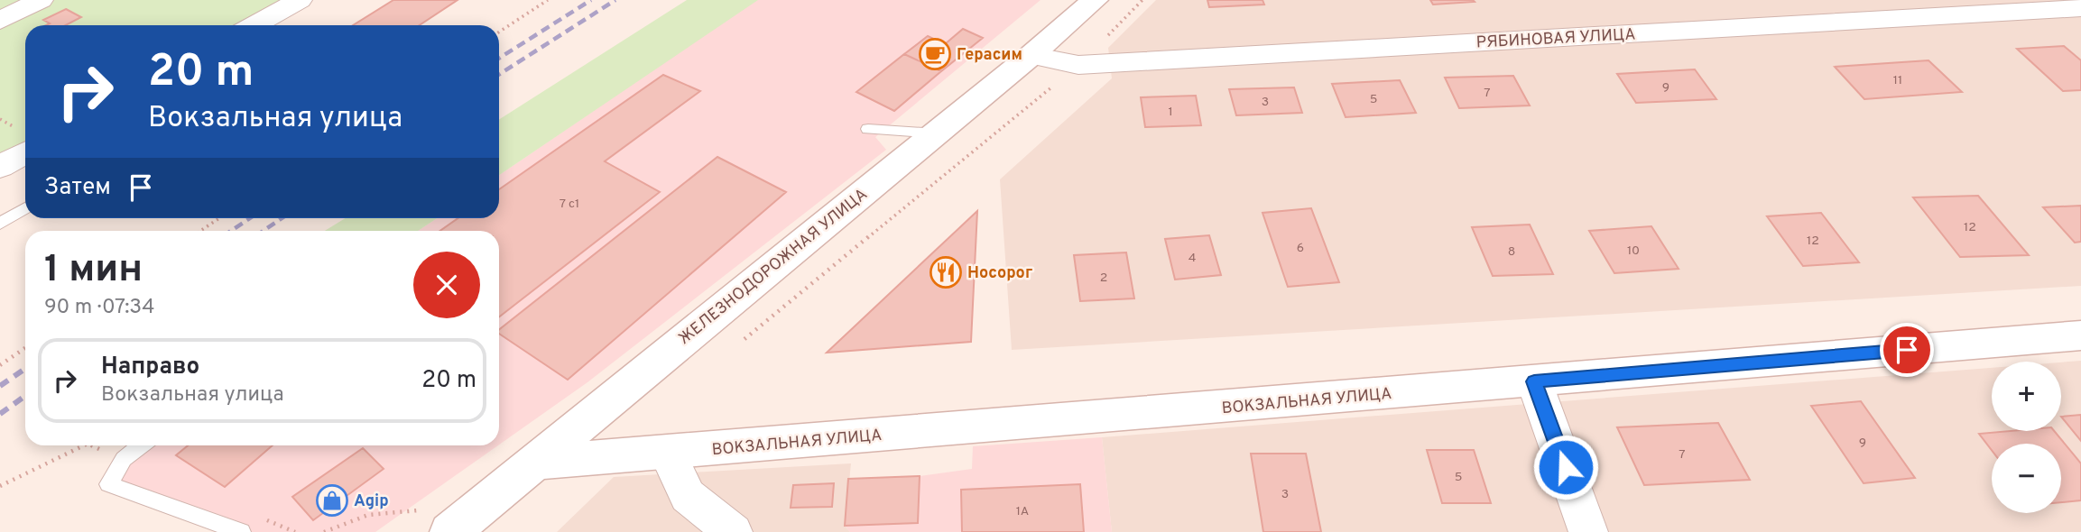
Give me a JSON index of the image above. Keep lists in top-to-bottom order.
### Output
{
  "streets": {
    "street": ["РЯБИНОВАЯ УЛИЦА", "ЖЕЛЕЗНОДОРОЖНАЯ УЛИЦА", "ВОКЗАЛЬНАЯ УЛИЦА"]
  },
  "crossings": [
    ["РЯБИНОВАЯ УЛИЦА", "ЖЕЛЕЗНОДОРОЖНАЯ УЛИЦА"],
    ["ЖЕЛЕЗНОДОРОЖНАЯ УЛИЦА", "ВОКЗАЛЬНАЯ УЛИЦА"]
  ],
  "places": {
    "cafe": ["Герасим"],
    "restaurant": ["Носорог"],
    "shop": ["Agip"]
  },
  "house_numbers": [
    "11",
    "9",
    "7",
    "5",
    "3",
    "1",
    "7 с1",
    "12",
    "12",
    "6",
    "10",
    "8",
    "4",
    "2",
    "9",
    "7",
    "5",
    "3",
    "1А"
  ],
  "page": {
    "turn": ["20 m", "Вокзальная улица"],
    "then": "Затем",
    "heading": ["1 мин", "90 m · 07:34"],
    "list": [
      {
        "name": "Направо",
        "note": "Вокзальная улица",
        "value": "20 m"
      }
    ],
    "map_buttons": ["+", "−"]
  }
}
